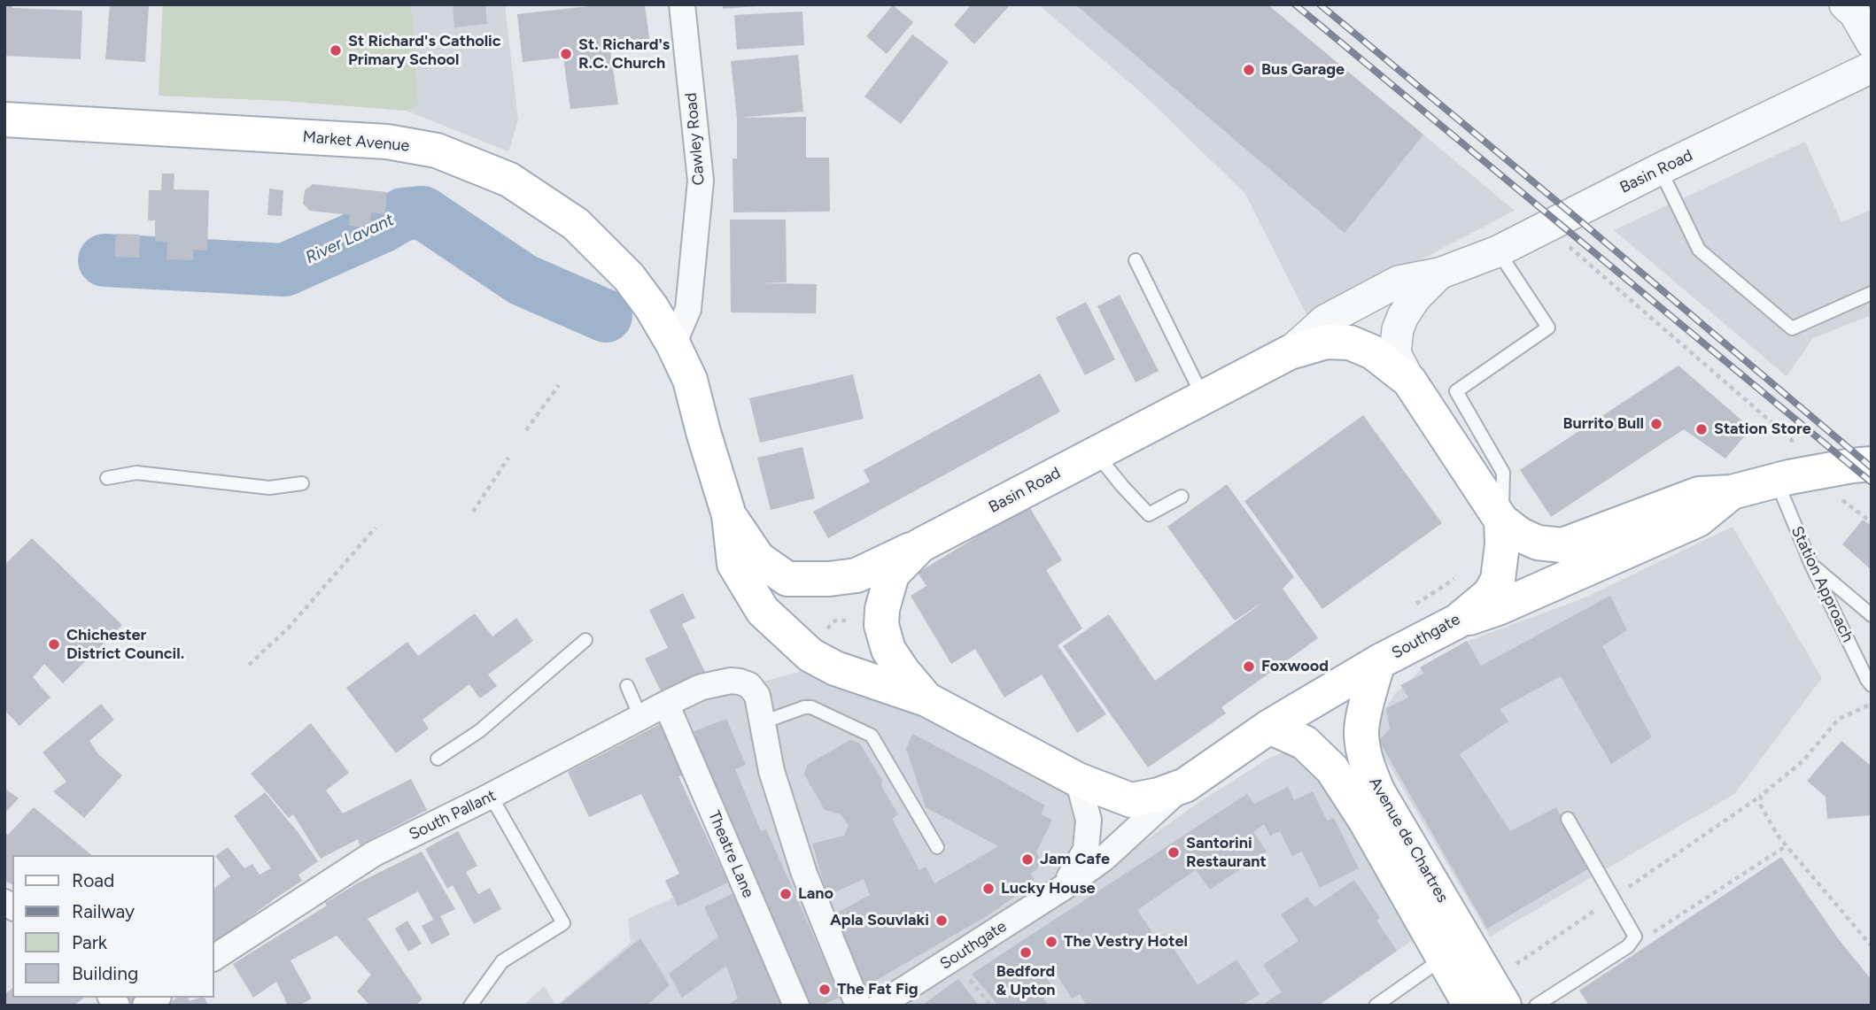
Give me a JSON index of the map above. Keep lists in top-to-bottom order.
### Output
{
  "streets": {
    "main road": [
      "Market Avenue",
      "Basin Road",
      "Southgate",
      "Avenue de Chartres"
    ],
    "street": ["Cawley Road", "South Pallant", "Theatre Lane"],
    "lane": ["Station Approach"]
  },
  "crossings": [
    ["Cawley Road", "Market Avenue"],
    ["Basin Road", "Southgate"],
    ["Southgate", "Avenue de Chartres"],
    ["South Pallant", "Theatre Lane"]
  ],
  "water": ["River Lavant"],
  "places": [
    "St Richard's Catholic Primary School",
    "St. Richard's R.C. Church",
    "Bus Garage",
    "Burrito Bull",
    "Station Store",
    "Chichester District Council.",
    "Foxwood",
    "Santorini Restaurant",
    "Jam Cafe",
    "Lucky House",
    "Lano",
    "Apla Souvlaki",
    "The Vestry Hotel",
    "Bedford & Upton",
    "The Fat Fig"
  ],
  "legend": [
    "Road",
    "Railway",
    "Park",
    "Building"
  ]
}
